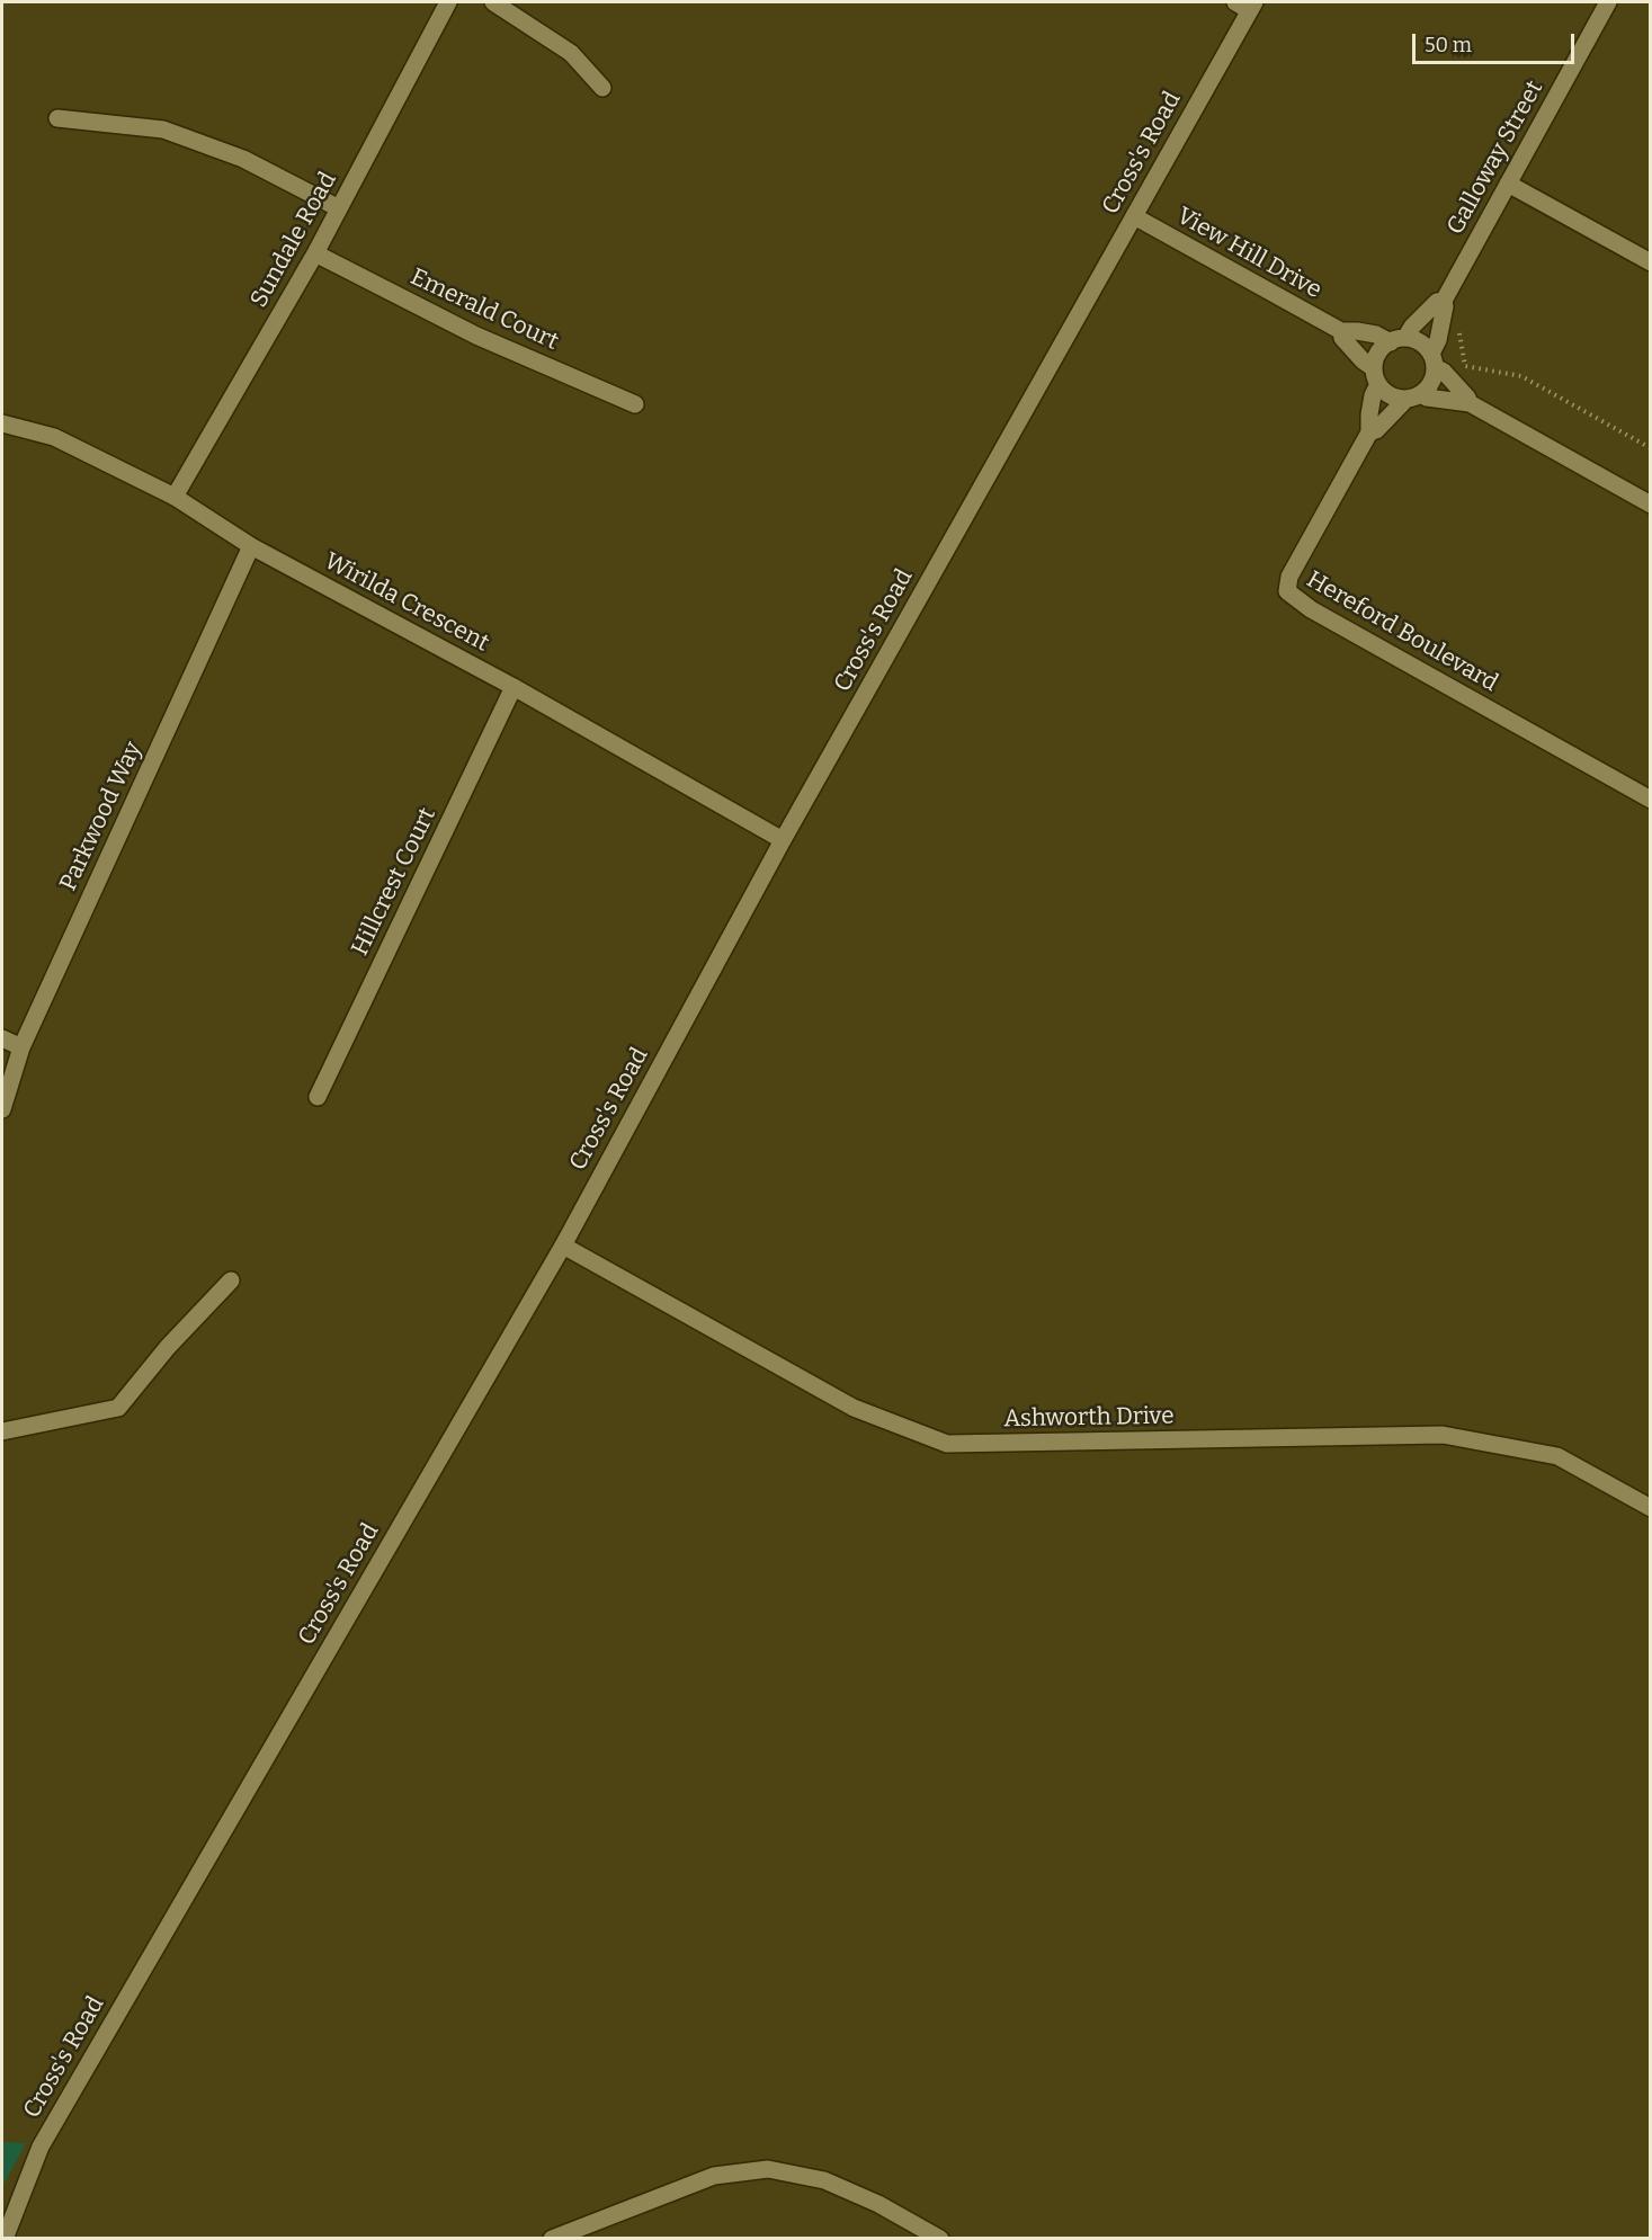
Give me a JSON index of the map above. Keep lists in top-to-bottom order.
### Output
{
  "streets": {
    "street": [
      "Cross's Road",
      "Galloway Street",
      "Sundale Road",
      "View Hill Drive",
      "Emerald Court",
      "Wirilda Crescent",
      "Hereford Boulevard",
      "Parkwood Way",
      "Hillcrest Court",
      "Ashworth Drive"
    ]
  },
  "crossings": [
    ["Cross's Road", "View Hill Drive"],
    ["Cross's Road", "Wirilda Crescent"],
    ["Cross's Road", "Ashworth Drive"],
    ["Galloway Street", "View Hill Drive"],
    ["Galloway Street", "Hereford Boulevard"],
    ["Sundale Road", "Emerald Court"],
    ["Sundale Road", "Wirilda Crescent"],
    ["View Hill Drive", "Hereford Boulevard"],
    ["Wirilda Crescent", "Parkwood Way"],
    ["Wirilda Crescent", "Hillcrest Court"]
  ],
  "scale_bar": "50 m"
}
